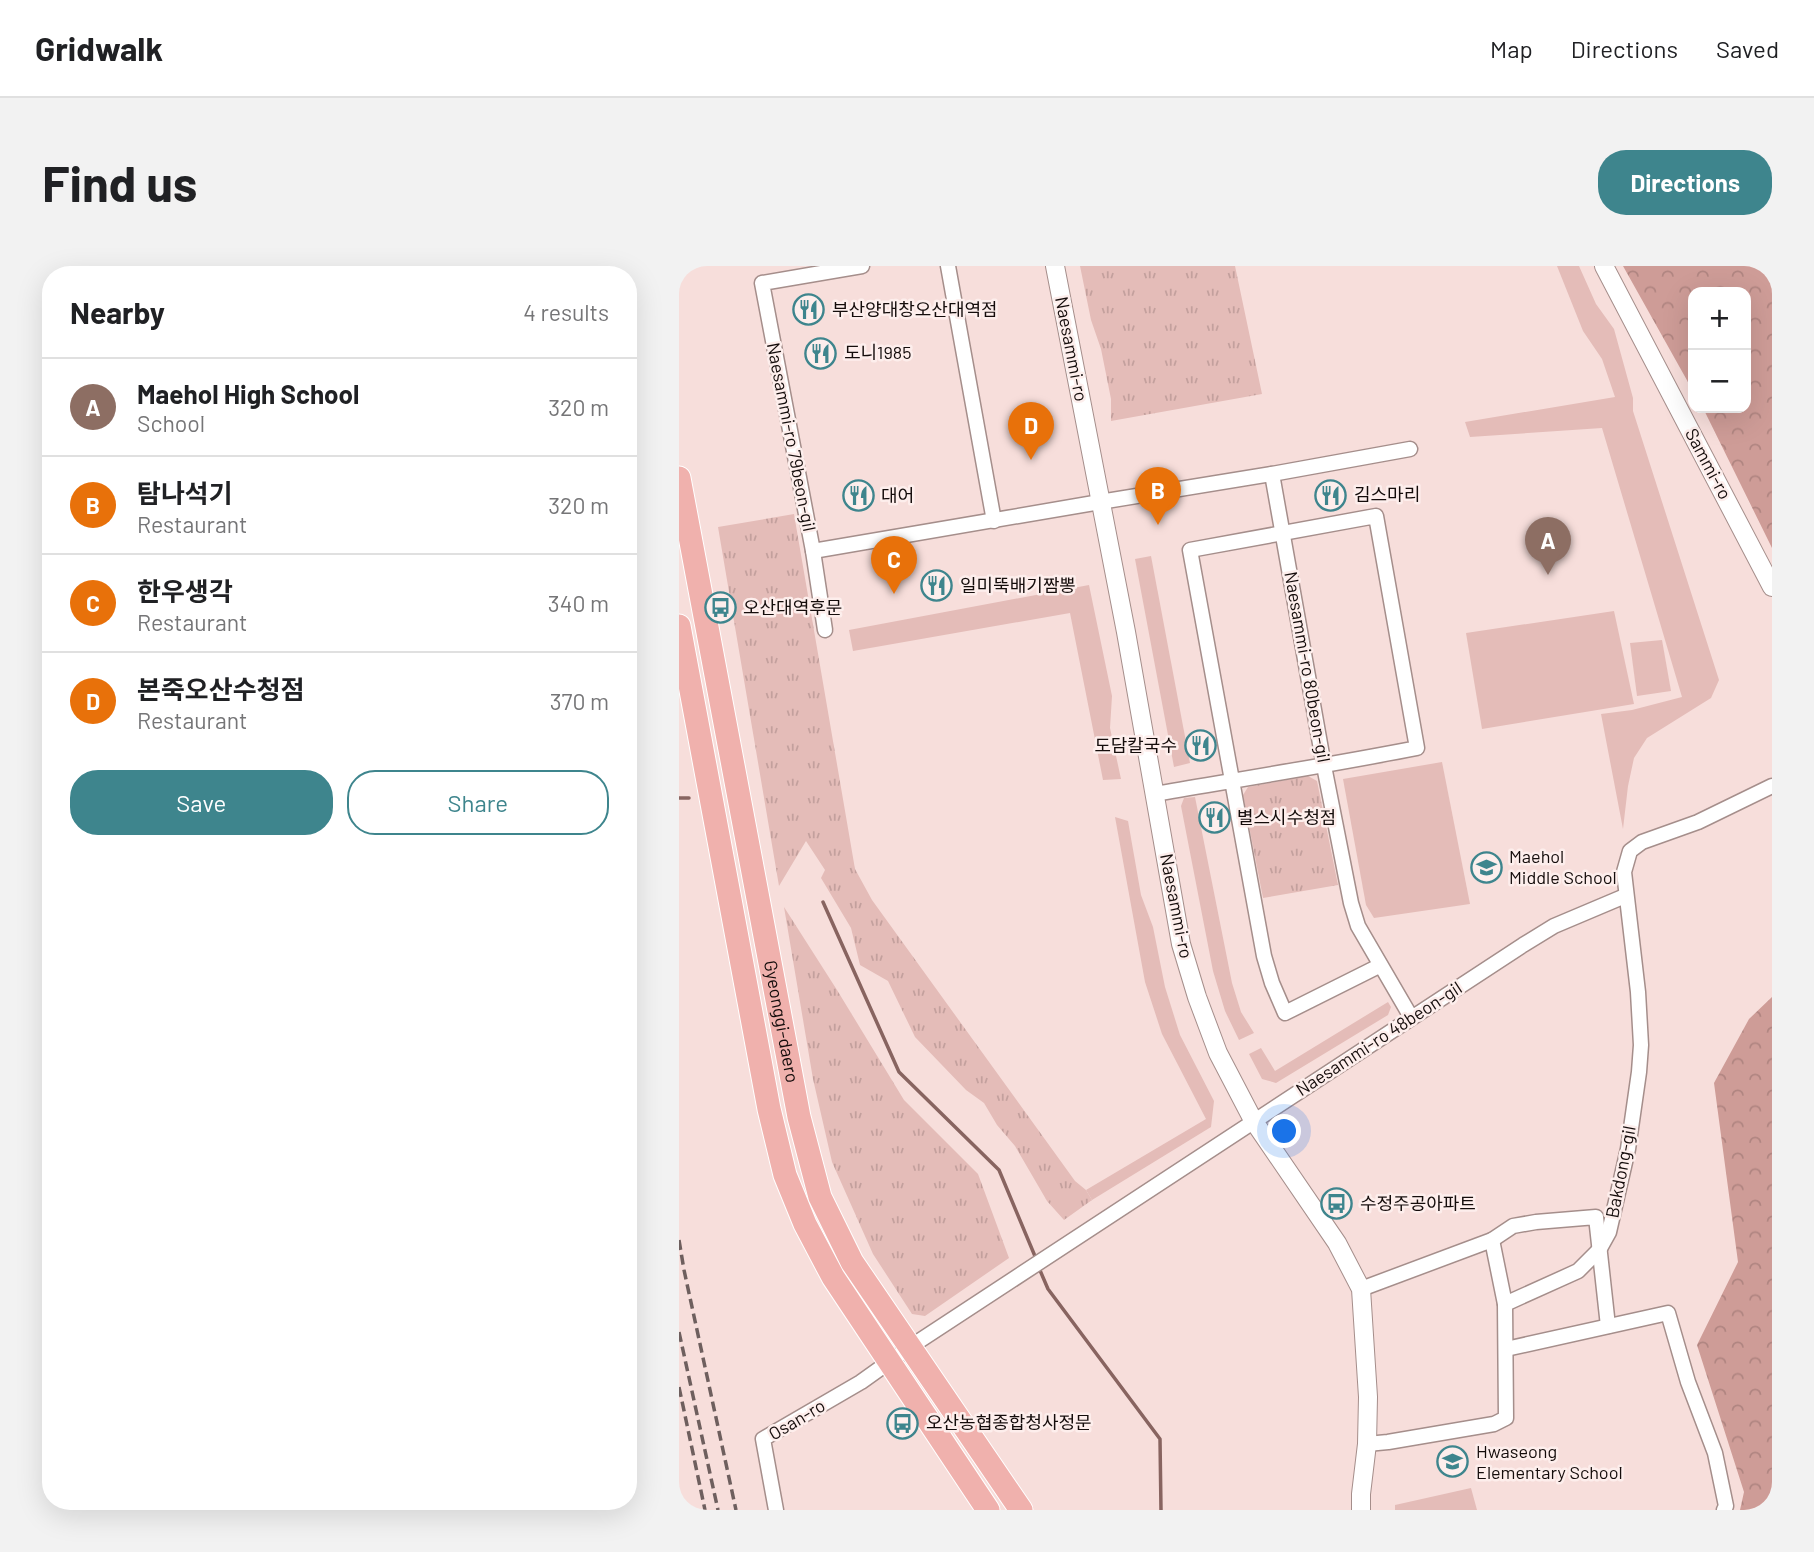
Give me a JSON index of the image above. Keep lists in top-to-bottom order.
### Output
{
  "streets": {
    "main road": ["Gyeonggi-daero"],
    "street": [
      "Naesammi-ro",
      "Naesammi-ro 79beon-gil",
      "Sammi-ro",
      "Naesammi-ro 80beon-gil",
      "Naesammi-ro 48beon-gil",
      "Bakdong-gil",
      "Osan-ro"
    ]
  },
  "crossings": [
    ["Naesammi-ro", "Naesammi-ro 79beon-gil"],
    ["Naesammi-ro", "Naesammi-ro 48beon-gil"],
    ["Naesammi-ro 80beon-gil", "Naesammi-ro 48beon-gil"],
    ["Gyeonggi-daero", "Naesammi-ro 48beon-gil"],
    ["Gyeonggi-daero", "Osan-ro"],
    ["Naesammi-ro 48beon-gil", "Bakdong-gil"],
    ["Naesammi-ro 48beon-gil", "Osan-ro"]
  ],
  "places": {
    "restaurant": [
      "부산양대창오산대역점",
      "도니1985",
      "김스마리",
      "대어",
      "일미뚝배기짬뽕",
      "도담칼국수",
      "별스시수청점"
    ],
    "bus stop": ["오산대역후문", "수정주공아파트", "오산농협종합청사정문"],
    "school or university": ["Maehol Middle School", "Hwaseong Elementary School"]
  },
  "page": {
    "header": "Gridwalk",
    "nav": ["Map", "Directions", "Saved"],
    "buttons": [
      "Directions",
      ["Save", "Share"]
    ],
    "title": "Find us",
    "heading": ["Nearby", "4 results"],
    "map_buttons": ["+", "−"],
    "list": [
      {
        "mark": "A",
        "name": "Maehol High School",
        "note": "School",
        "value": "320 m"
      },
      {
        "mark": "B",
        "name": "탐나석기",
        "note": "Restaurant",
        "value": "320 m"
      },
      {
        "mark": "C",
        "name": "한우생각",
        "note": "Restaurant",
        "value": "340 m"
      },
      {
        "mark": "D",
        "name": "본죽오산수청점",
        "note": "Restaurant",
        "value": "370 m"
      }
    ],
    "pins": [
      "D",
      "B",
      "A",
      "C"
    ]
  }
}
